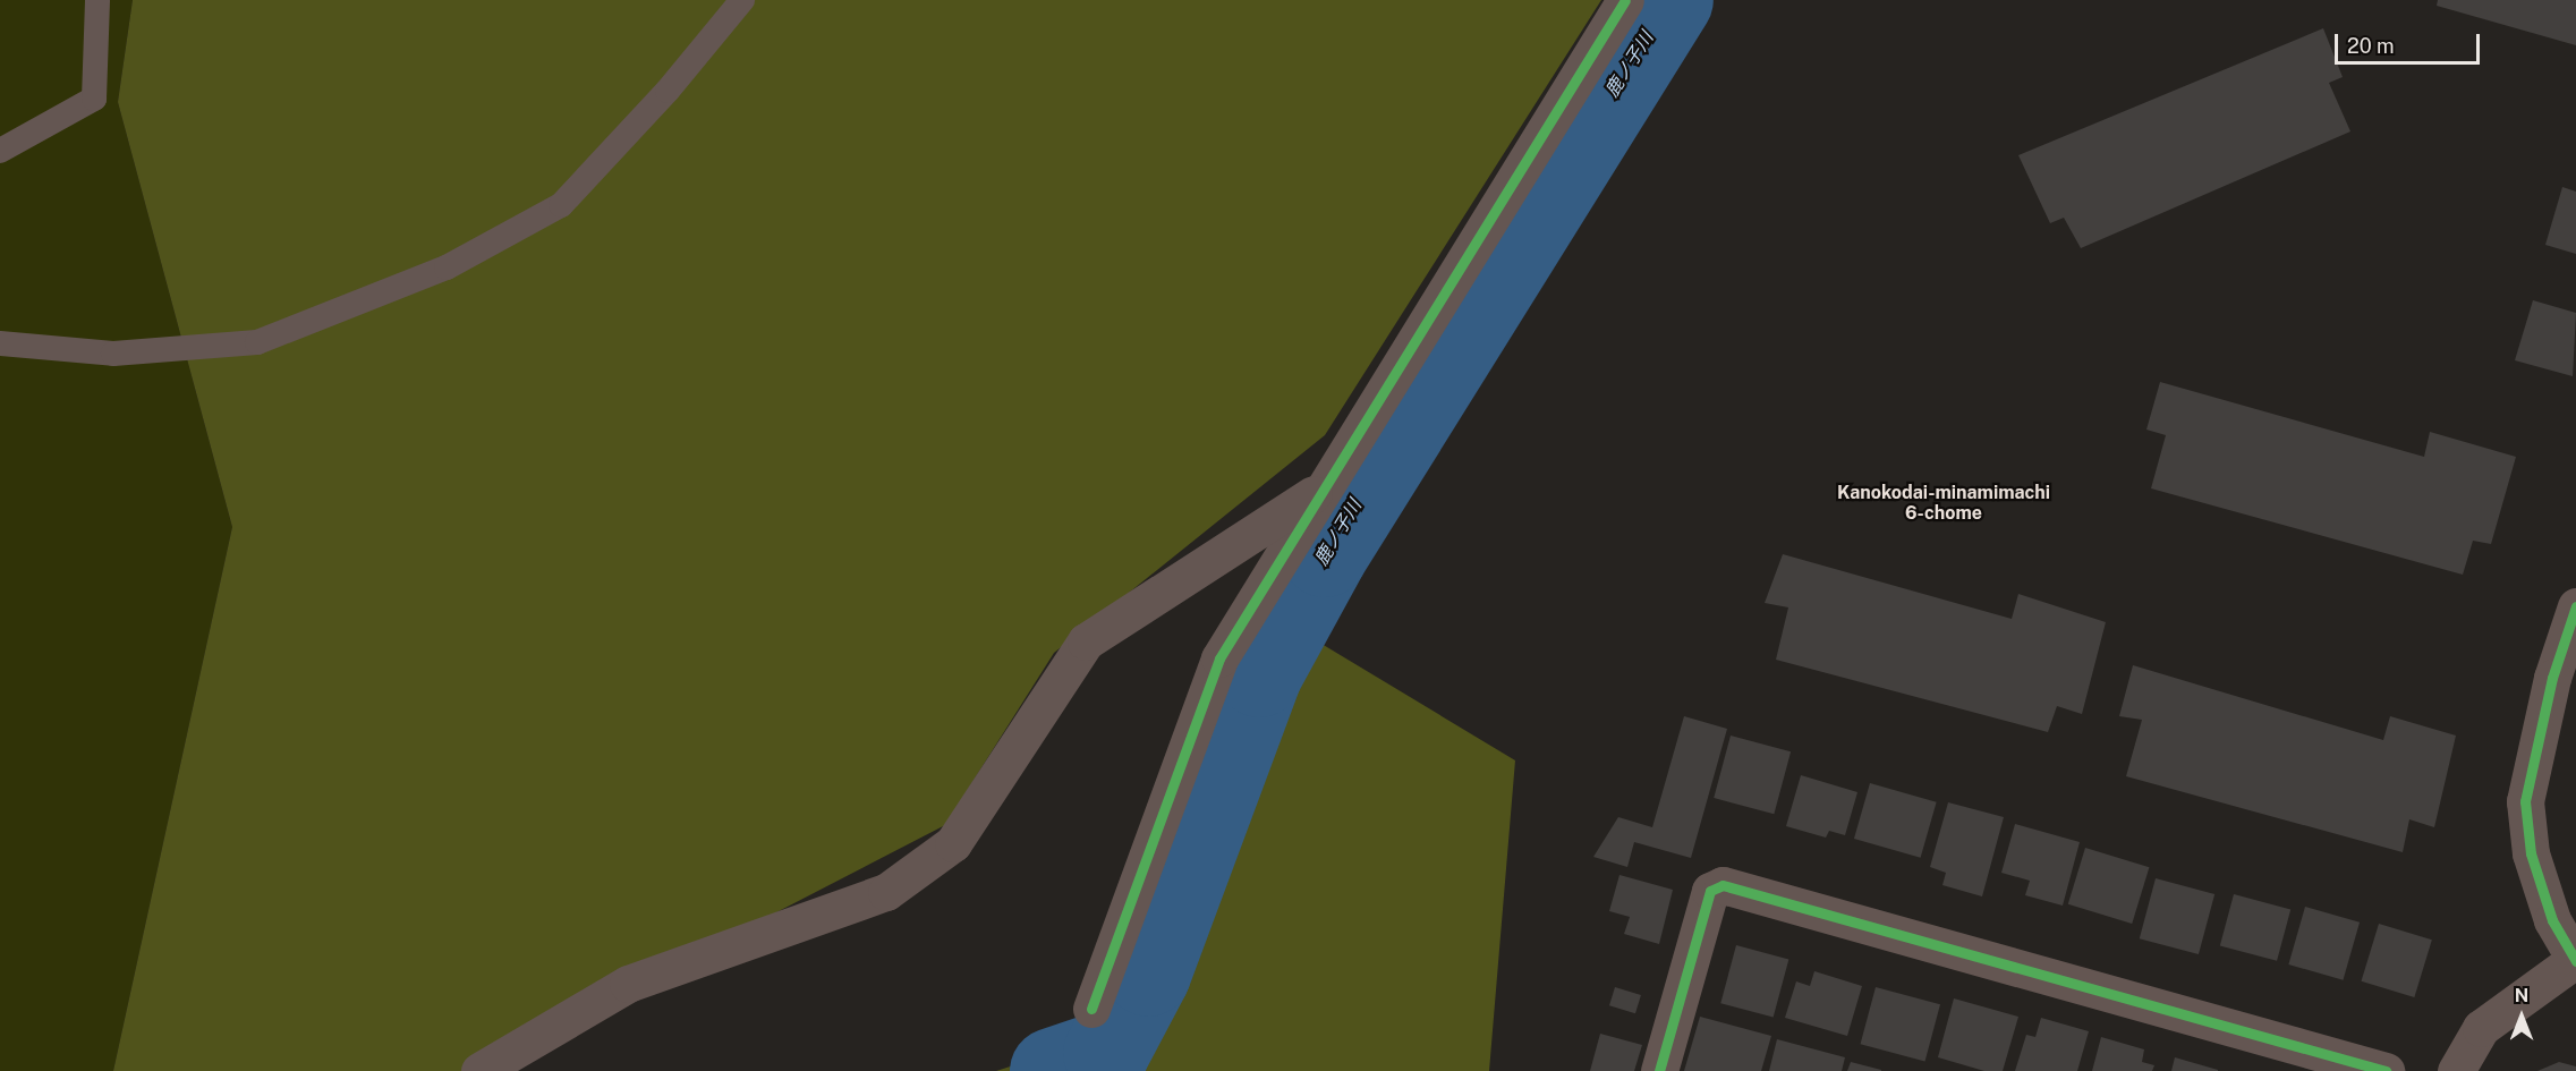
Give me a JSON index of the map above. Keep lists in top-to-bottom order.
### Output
{
  "districts": ["Kanokodai-minamimachi 6-chome"],
  "water": ["鹿ノ子川"],
  "scale_bar": "20 m",
  "north": "top"
}
